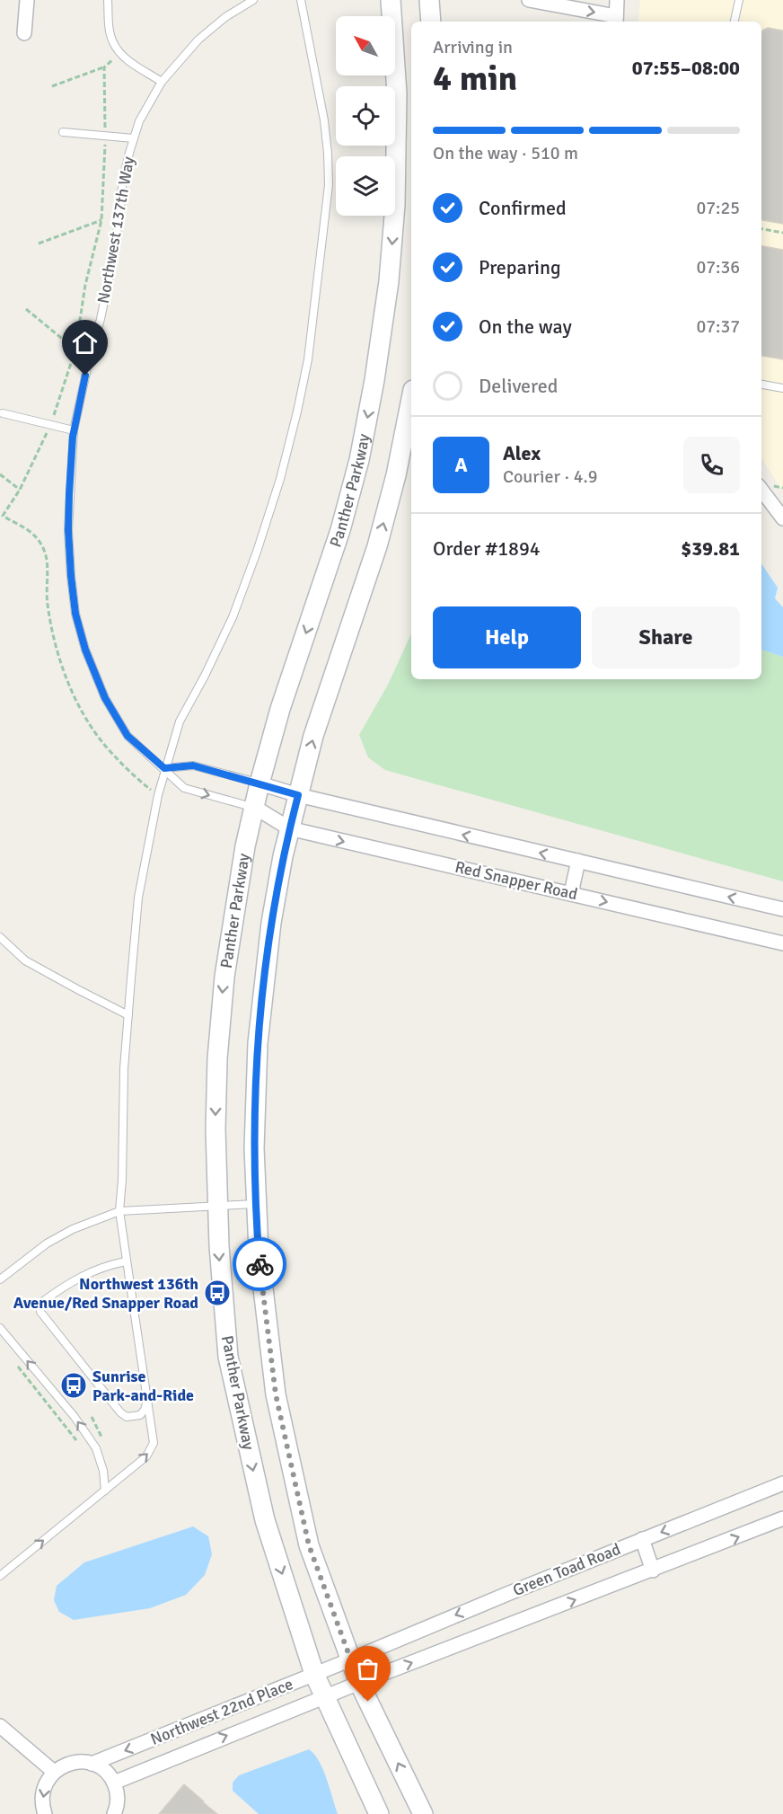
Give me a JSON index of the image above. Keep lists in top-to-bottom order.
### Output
{
  "streets": {
    "main road": ["Panther Parkway"],
    "street": ["Red Snapper Road", "Green Toad Road", "Northwest 22nd Place"],
    "lane": ["Northwest 137th Way"]
  },
  "crossings": [
    ["Northwest 137th Way", "Panther Parkway"],
    ["Northwest 137th Way", "Red Snapper Road"],
    ["Panther Parkway", "Red Snapper Road"],
    ["Panther Parkway", "Northwest 22nd Place"],
    ["Green Toad Road", "Northwest 22nd Place"]
  ],
  "places": {
    "bus stop": ["Northwest 136th Avenue/Red Snapper Road", "Sunrise Park-and-Ride"]
  },
  "north": "top left",
  "page": {
    "heading": ["4 min", "Arriving in", "07:55–08:00"],
    "panel": [
      "Alex",
      "Courier · 4.9",
      "Order #1894",
      "$39.81"
    ],
    "bar": "On the way · 510 m",
    "list": [
      ["Confirmed", "07:25"],
      ["Preparing", "07:36"],
      ["On the way", "07:37"],
      "Delivered"
    ],
    "round": "A",
    "buttons": ["Help", "Share"]
  }
}
